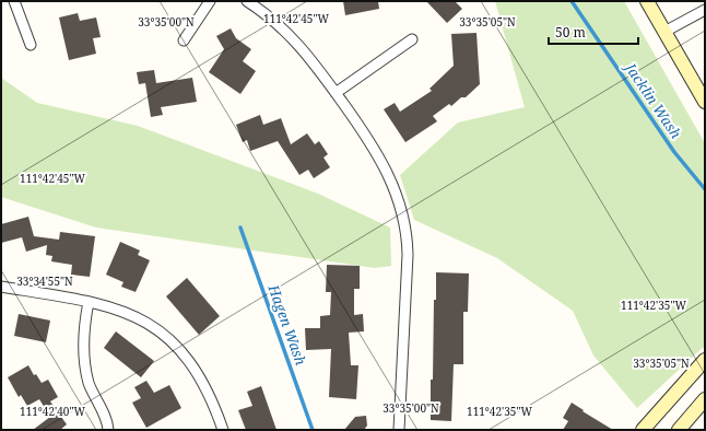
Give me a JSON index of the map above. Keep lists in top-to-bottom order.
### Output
{
  "water": ["Jacklin Wash", "Hagen Wash"],
  "scale_bar": "50 m",
  "coordinates": [
    "111°42'45\"W",
    "33°35'05\"N",
    "33°35'00\"N",
    "33°34'55\"N",
    "111°42'35\"W",
    "111°42'40\"W"
  ]
}
